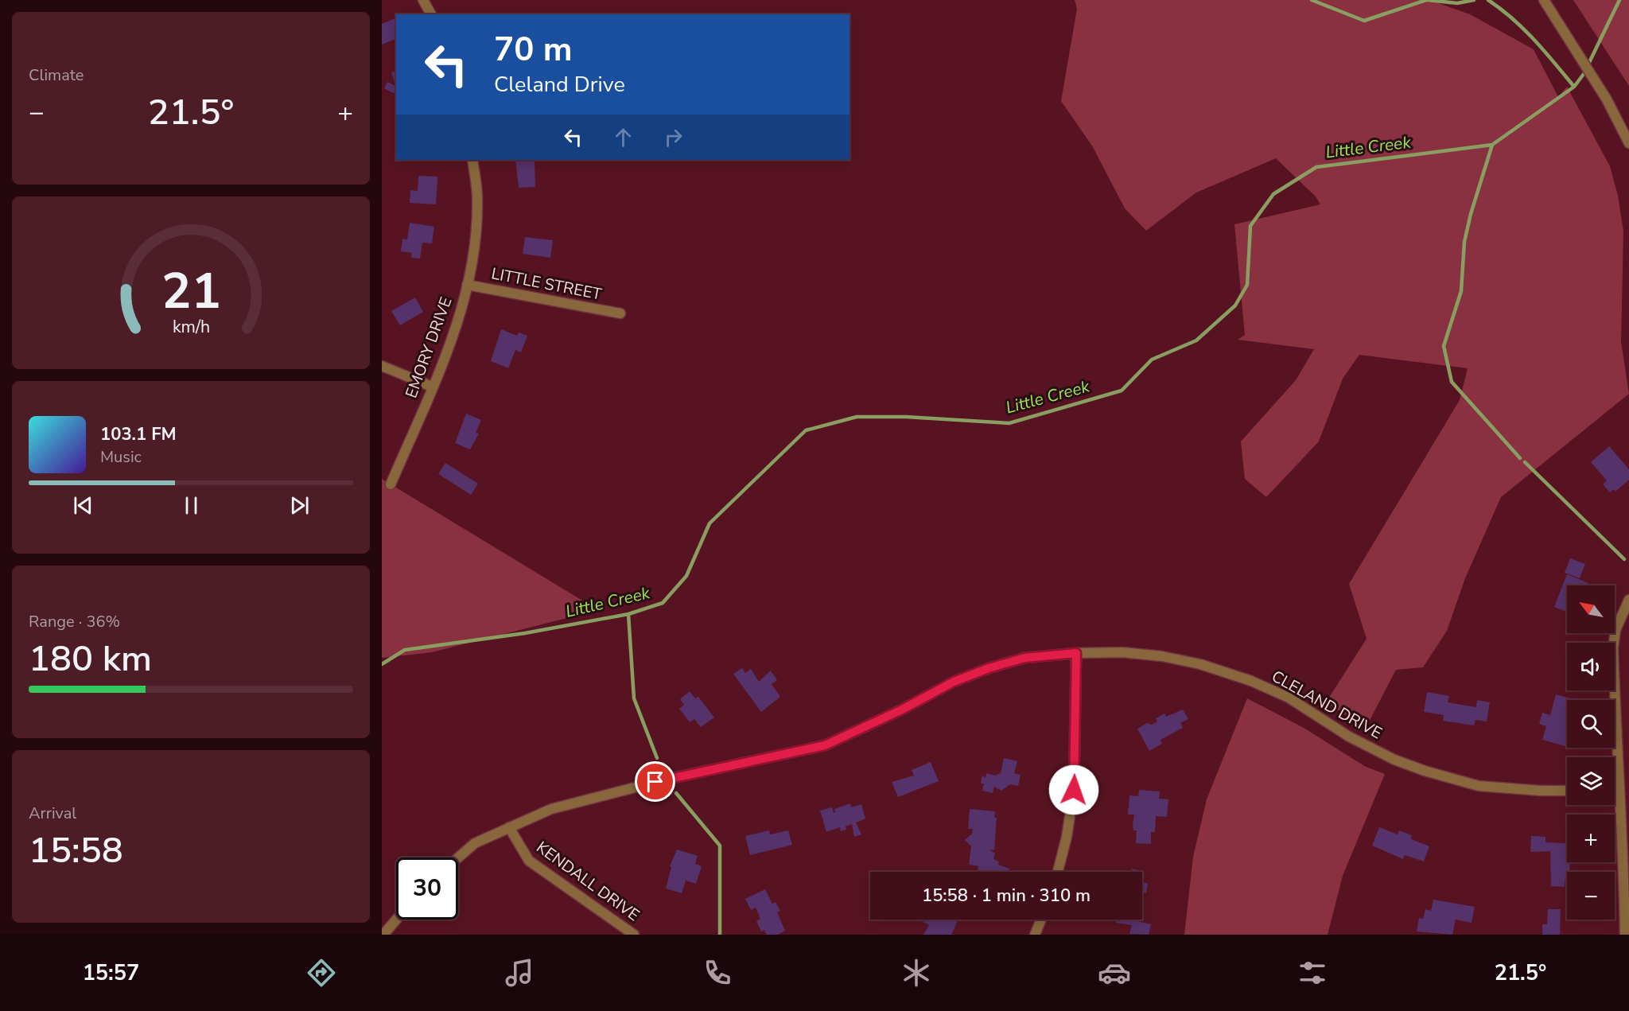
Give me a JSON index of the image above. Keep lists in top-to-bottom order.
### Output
{
  "streets": {
    "street": [
      "LITTLE STREET",
      "EMORY DRIVE",
      "CLELAND DRIVE",
      "KENDALL DRIVE"
    ]
  },
  "crossings": [
    ["LITTLE STREET", "EMORY DRIVE"],
    ["CLELAND DRIVE", "KENDALL DRIVE"]
  ],
  "water": ["Little Creek"],
  "north": "top left",
  "page": {
    "tile": [
      "Climate",
      ["Range · 36%", "180 km"],
      ["Arrival", "15:58"]
    ],
    "turn": ["70 m", "Cleland Drive"],
    "heat": ["−", "21.5°", "+"],
    "song": ["103.1 FM", "Music"],
    "map_buttons": ["+", "−"],
    "limit": "30",
    "trip": "15:58 · 1 min · 310 m",
    "tabs": ["15:57", "21.5°"],
    "gauge": ["21", "km/h"]
  }
}
